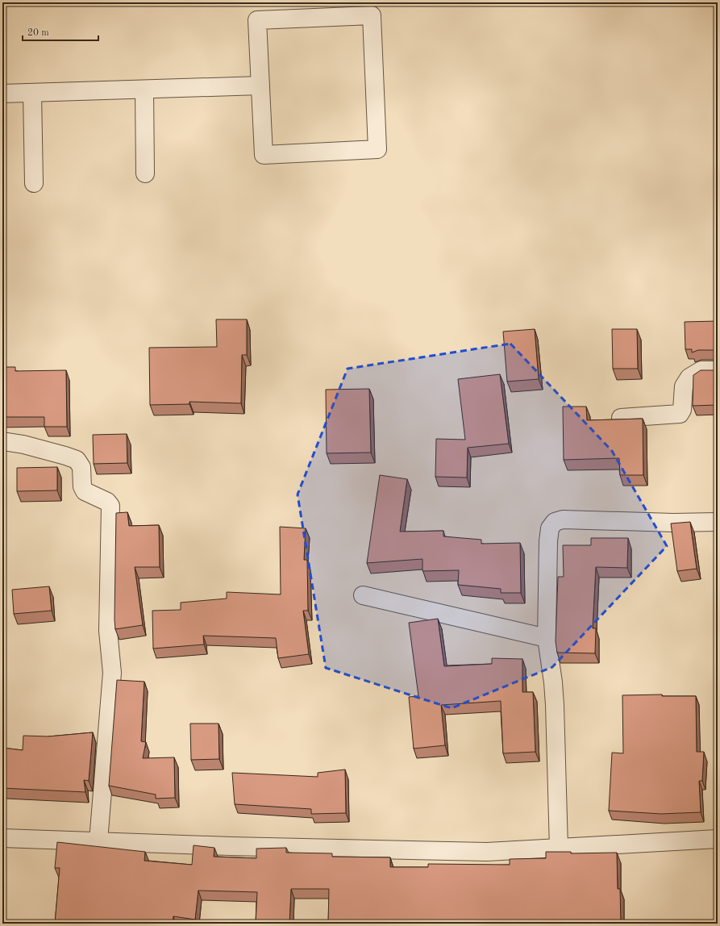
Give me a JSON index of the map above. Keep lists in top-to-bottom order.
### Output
{
  "scale_bar": "20 m"
}
